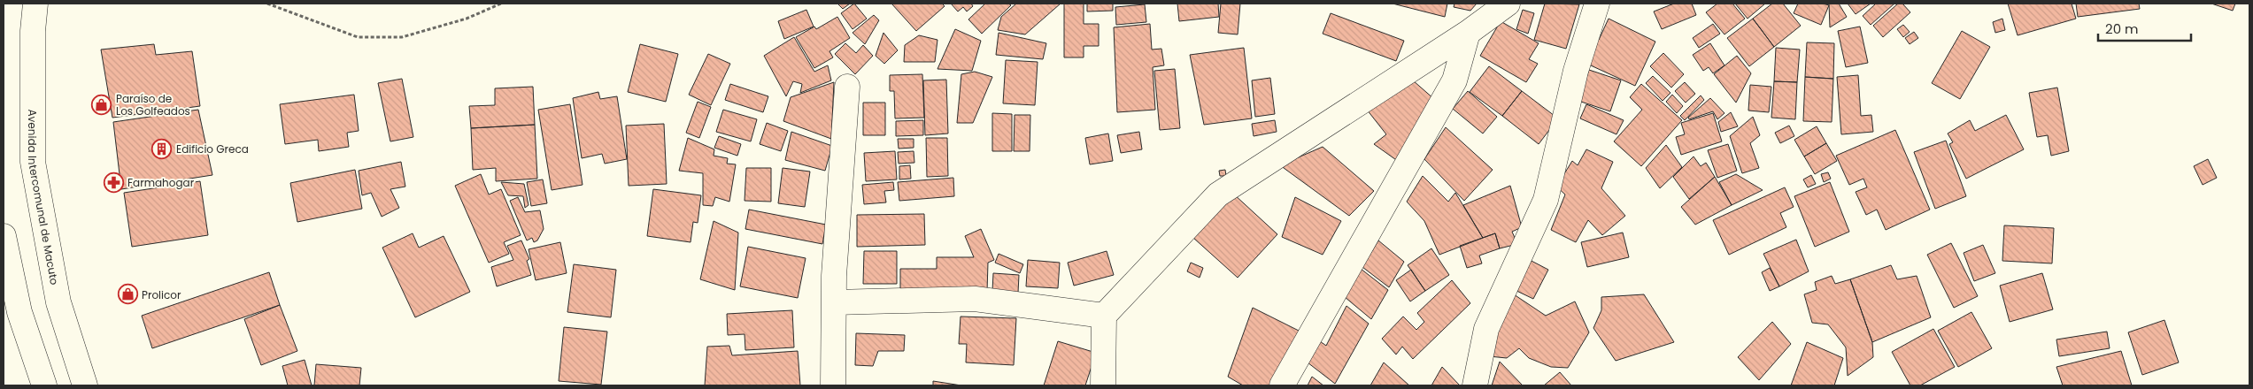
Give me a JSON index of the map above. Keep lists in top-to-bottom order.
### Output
{
  "streets": {
    "street": ["Avenida Intercomunal de Macuto"]
  },
  "places": {
    "shop": ["Paraíso de Los Golfeados", "Prolicor"],
    "building": ["Edificio Greca"],
    "pharmacy": ["Farmahogar"]
  },
  "scale_bar": "20 m"
}
